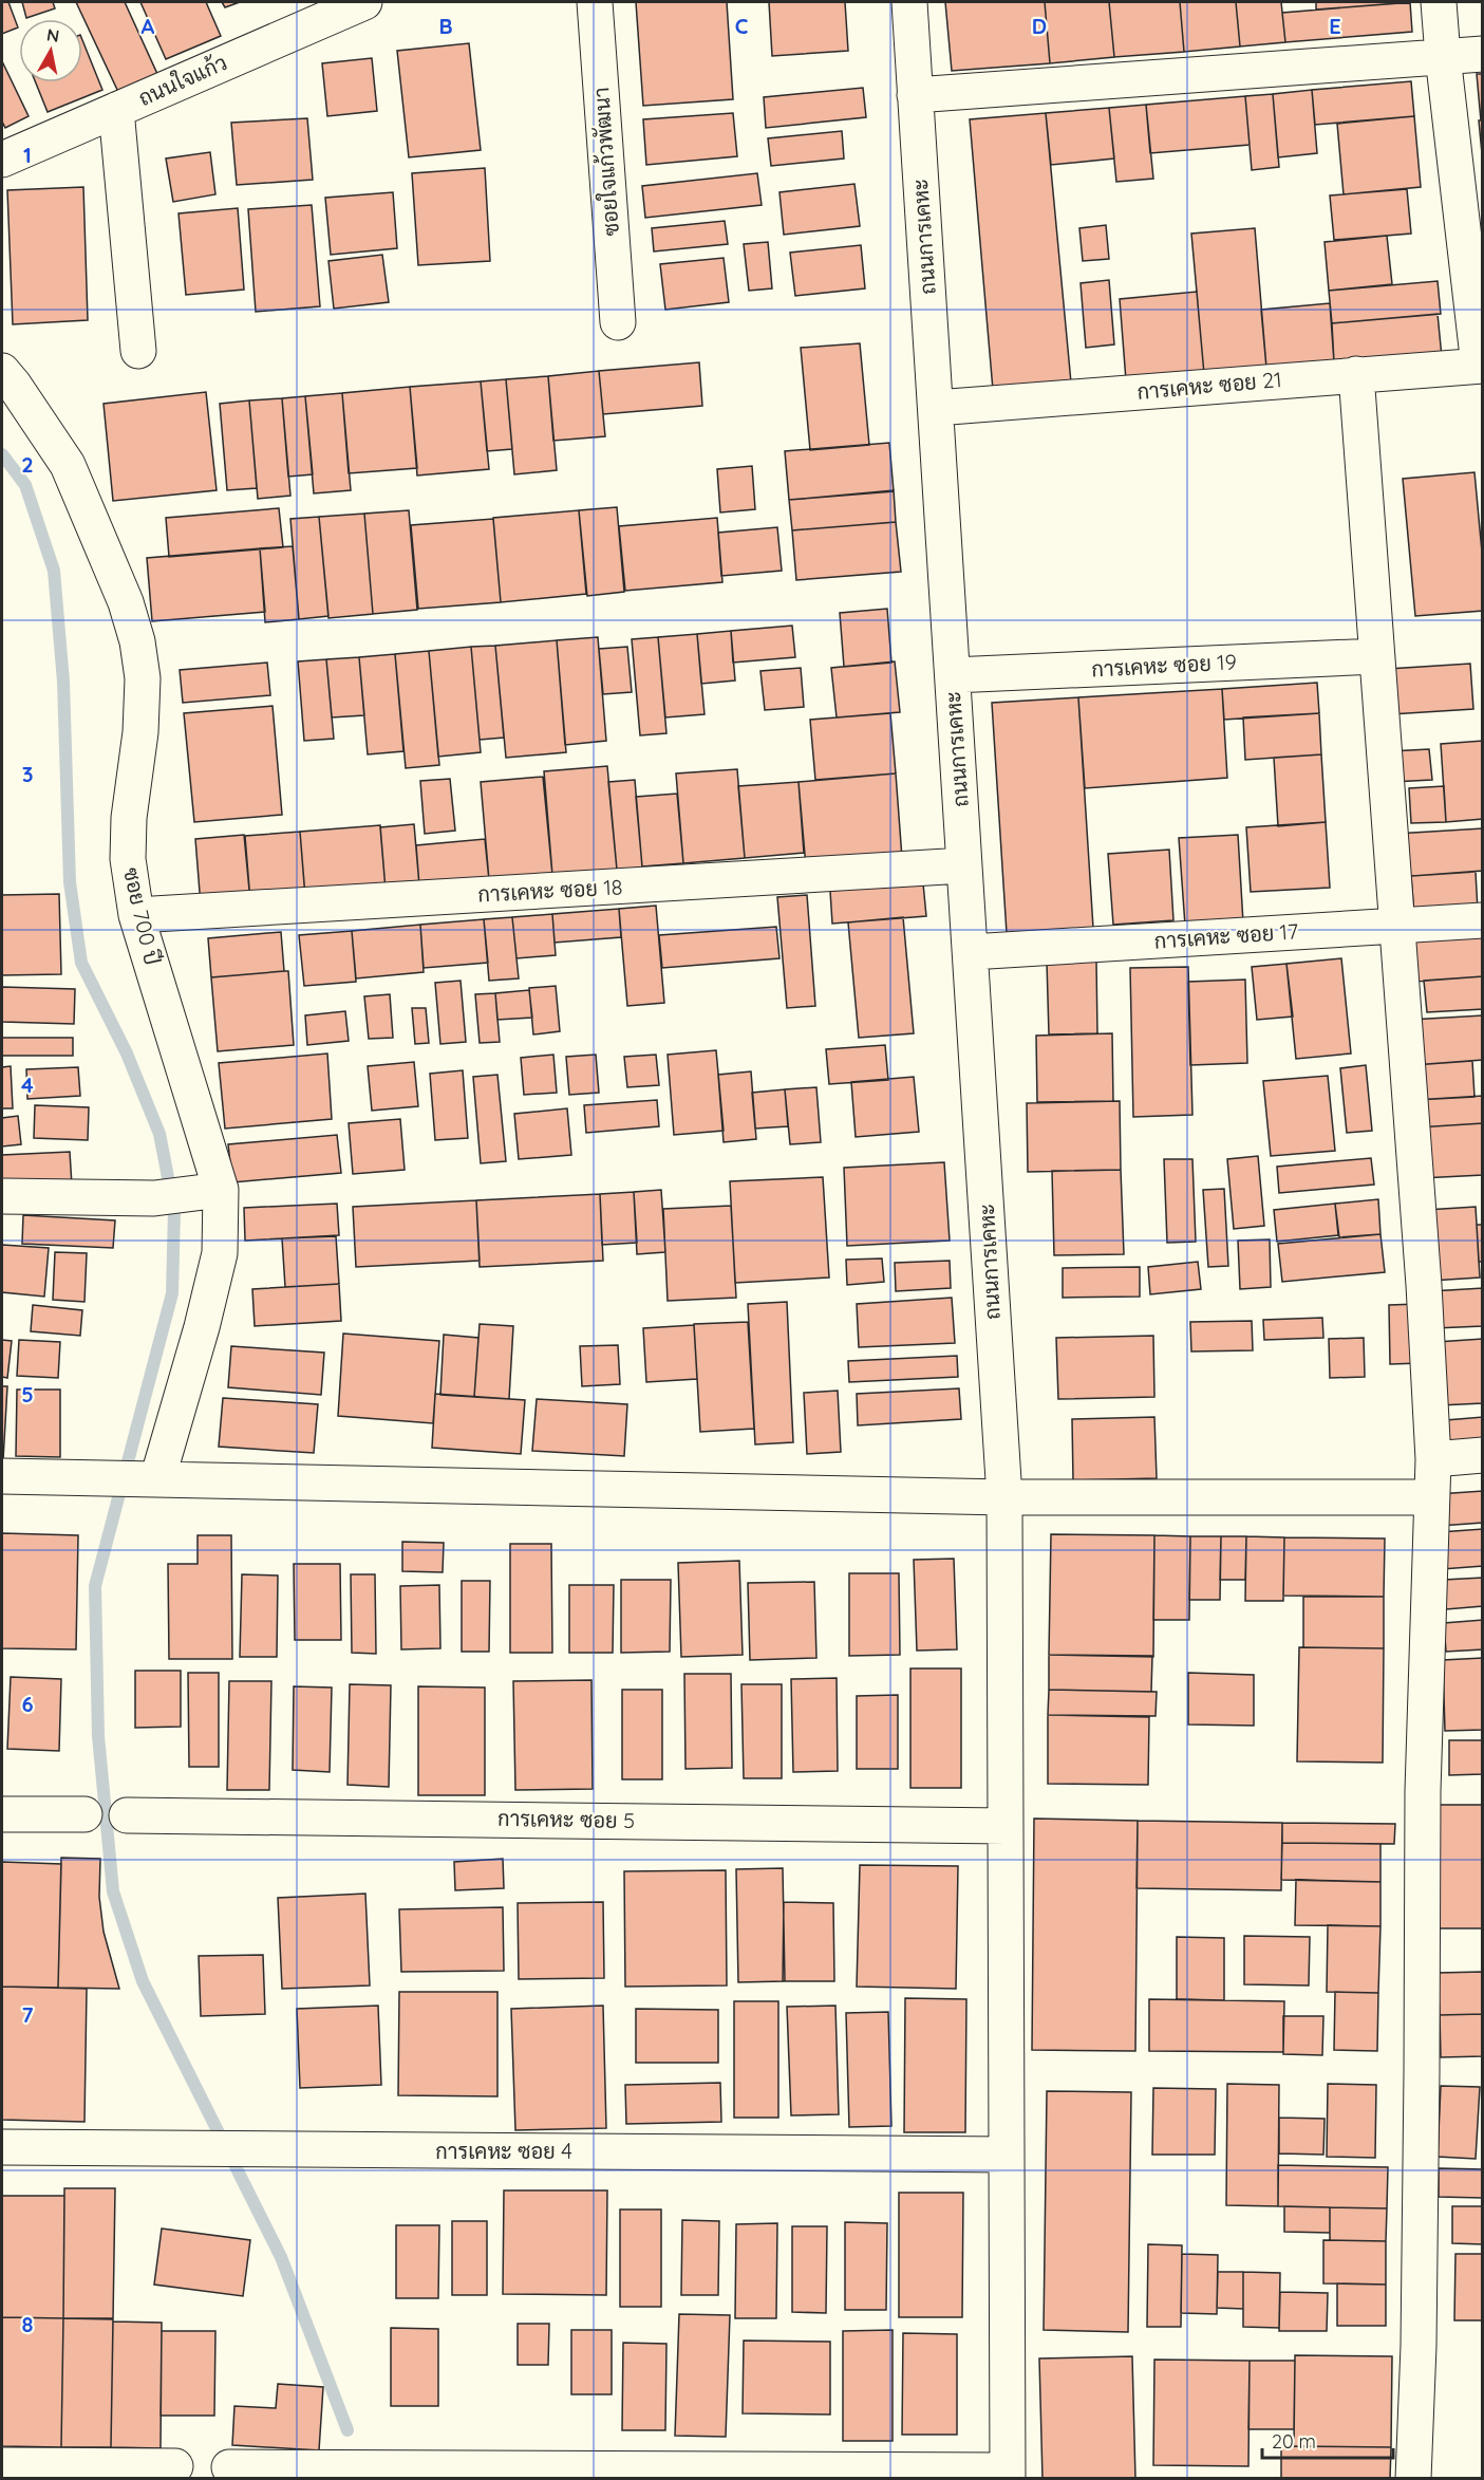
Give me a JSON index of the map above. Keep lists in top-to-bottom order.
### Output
{
  "streets": {
    "street": [
      "ถนนใจแก้ว",
      "ซอยใจแก้วพัฒนา",
      "ถนนการเคหะ",
      "การเคหะ ซอย 21",
      "การเคหะ ซอย 19",
      "การเคหะ ซอย 18",
      "ซอย 700 ปี",
      "การเคหะ ซอย 17",
      "การเคหะ ซอย 5",
      "การเคหะ ซอย 4"
    ]
  },
  "crossings": [
    ["ถนนการเคหะ", "การเคหะ ซอย 21"],
    ["ถนนการเคหะ", "การเคหะ ซอย 19"],
    ["ถนนการเคหะ", "การเคหะ ซอย 18"],
    ["ถนนการเคหะ", "การเคหะ ซอย 17"],
    ["ถนนการเคหะ", "การเคหะ ซอย 5"],
    ["ถนนการเคหะ", "การเคหะ ซอย 4"],
    ["การเคหะ ซอย 18", "ซอย 700 ปี"]
  ],
  "scale_bar": "20 m",
  "north": "top",
  "grid": {
    "columns": [
      "A",
      "B",
      "C",
      "D",
      "E"
    ],
    "rows": [
      "1",
      "2",
      "3",
      "4",
      "5",
      "6",
      "7",
      "8"
    ]
  }
}
